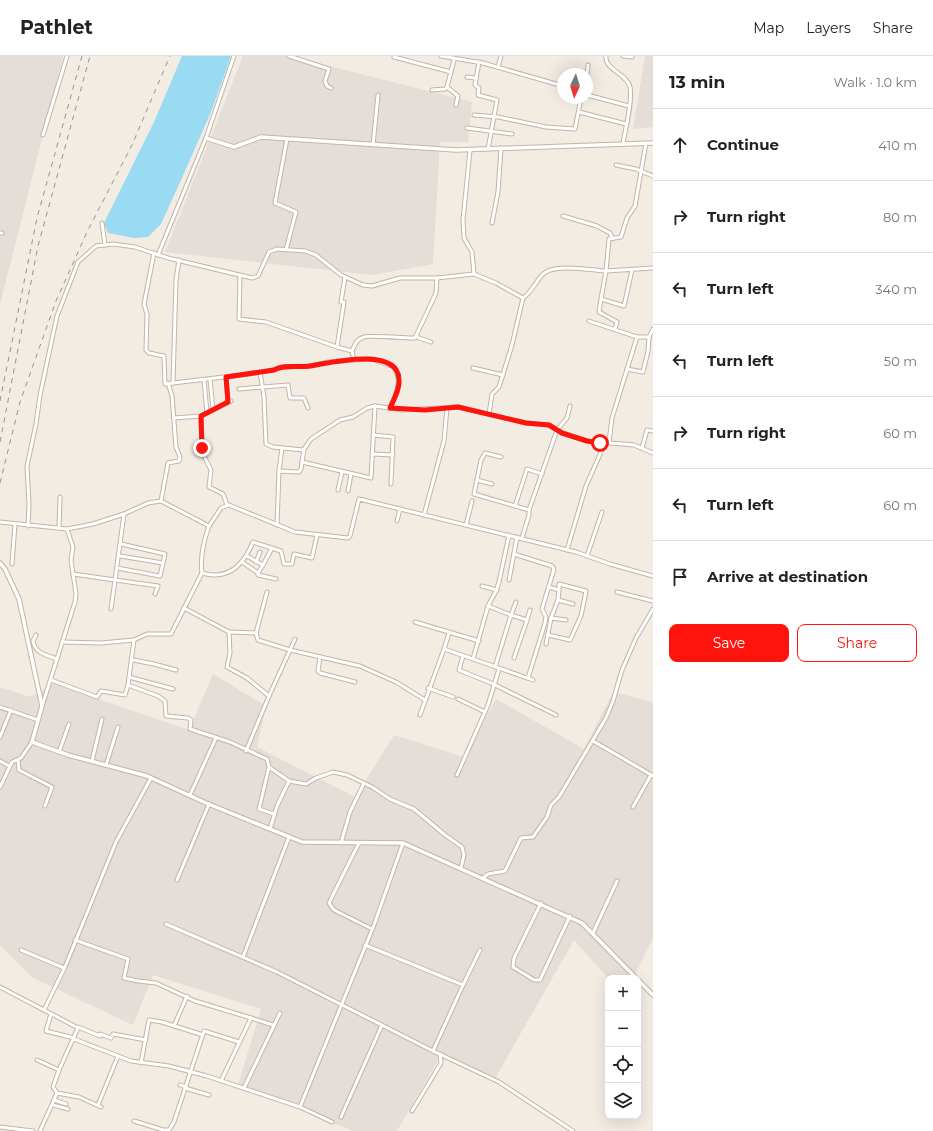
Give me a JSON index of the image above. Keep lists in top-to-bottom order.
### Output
{
  "north": "bottom",
  "page": {
    "header": "Pathlet",
    "nav": ["Map", "Layers", "Share"],
    "heading": ["13 min", "Walk · 1.0 km"],
    "list": [
      ["Continue", "410 m"],
      ["Turn right", "80 m"],
      ["Turn left", "340 m"],
      ["Turn left", "50 m"],
      ["Turn right", "60 m"],
      ["Turn left", "60 m"],
      "Arrive at destination"
    ],
    "buttons": ["Save", "Share"],
    "map_buttons": ["+", "−"]
  }
}
